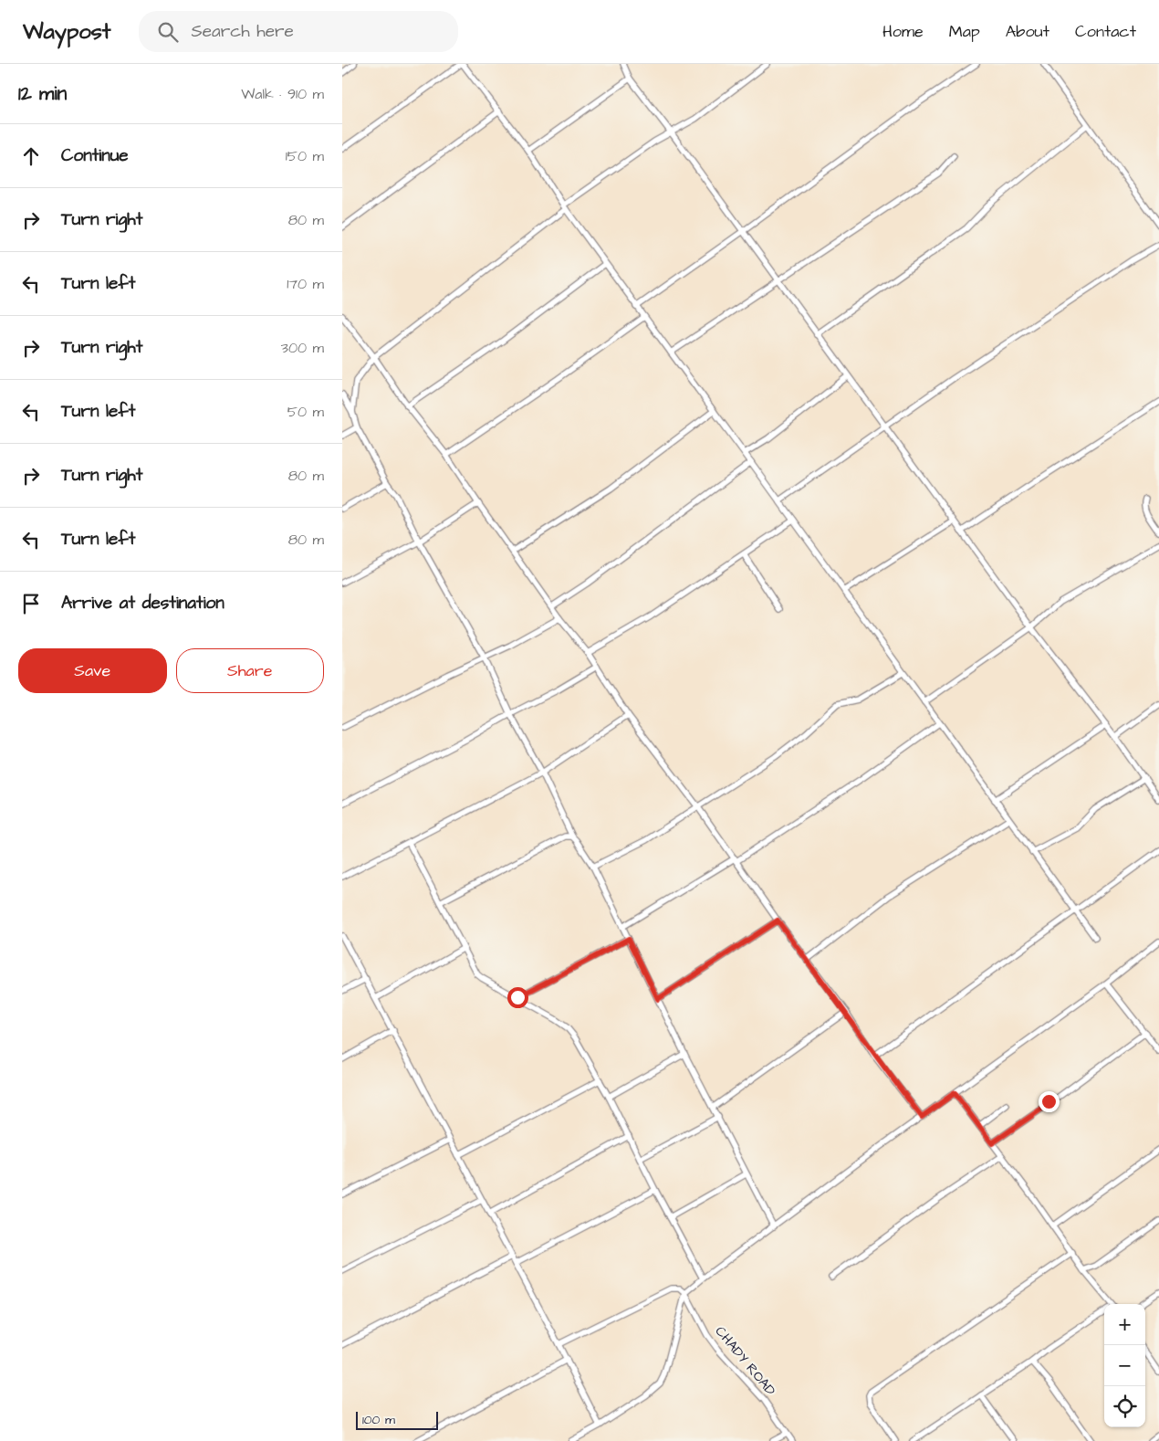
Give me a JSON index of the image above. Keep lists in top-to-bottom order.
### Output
{
  "streets": {
    "street": ["CHADY ROAD"]
  },
  "scale_bar": "100 m",
  "page": {
    "header": "Waypost",
    "search": "Search here",
    "nav": [
      "Home",
      "Map",
      "About",
      "Contact"
    ],
    "heading": ["12 min", "Walk · 910 m"],
    "list": [
      ["Continue", "150 m"],
      ["Turn right", "80 m"],
      ["Turn left", "170 m"],
      ["Turn right", "300 m"],
      ["Turn left", "50 m"],
      ["Turn right", "80 m"],
      ["Turn left", "80 m"],
      "Arrive at destination"
    ],
    "buttons": ["Save", "Share"],
    "map_buttons": ["+", "−"],
    "scale": "100 m"
  }
}
